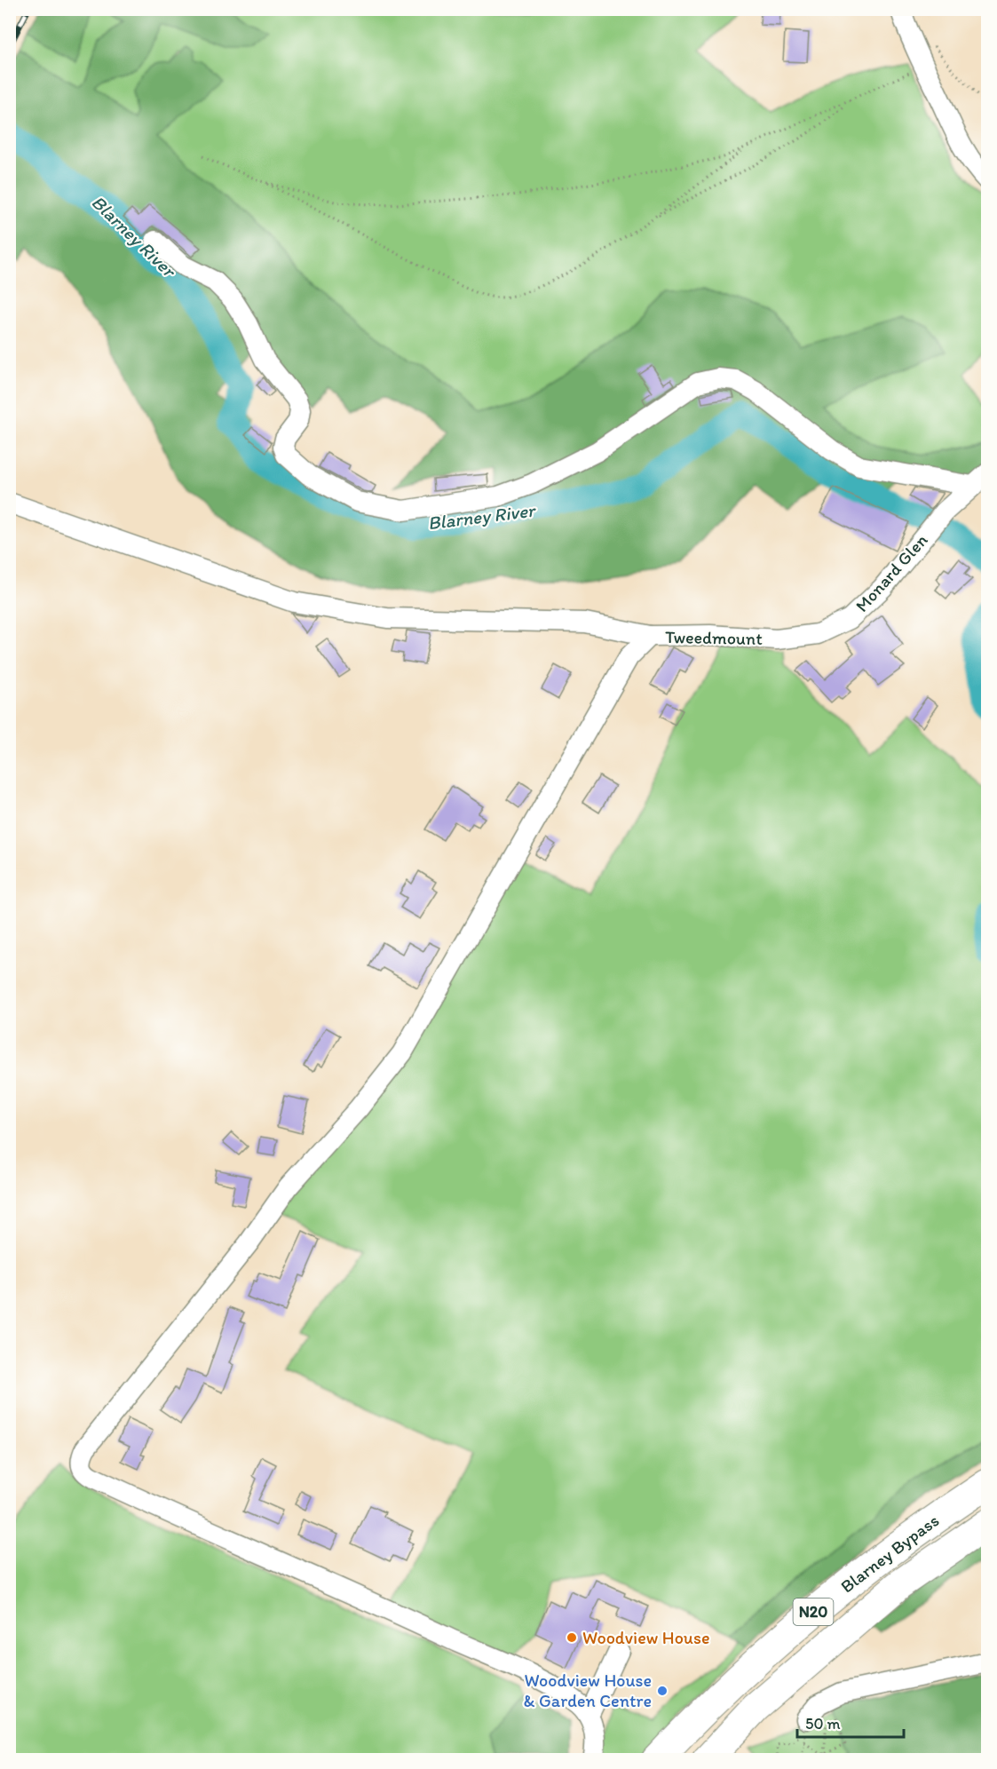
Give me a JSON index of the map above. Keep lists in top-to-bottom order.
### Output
{
  "streets": {
    "highway": ["Blarney Bypass", "N20"],
    "street": ["Monard Glen", "Tweedmount"]
  },
  "crossings": [
    ["Monard Glen", "Tweedmount"]
  ],
  "water": ["Blarney River"],
  "places": ["Woodview House", "Woodview House & Garden Centre"],
  "scale_bar": "50 m"
}
